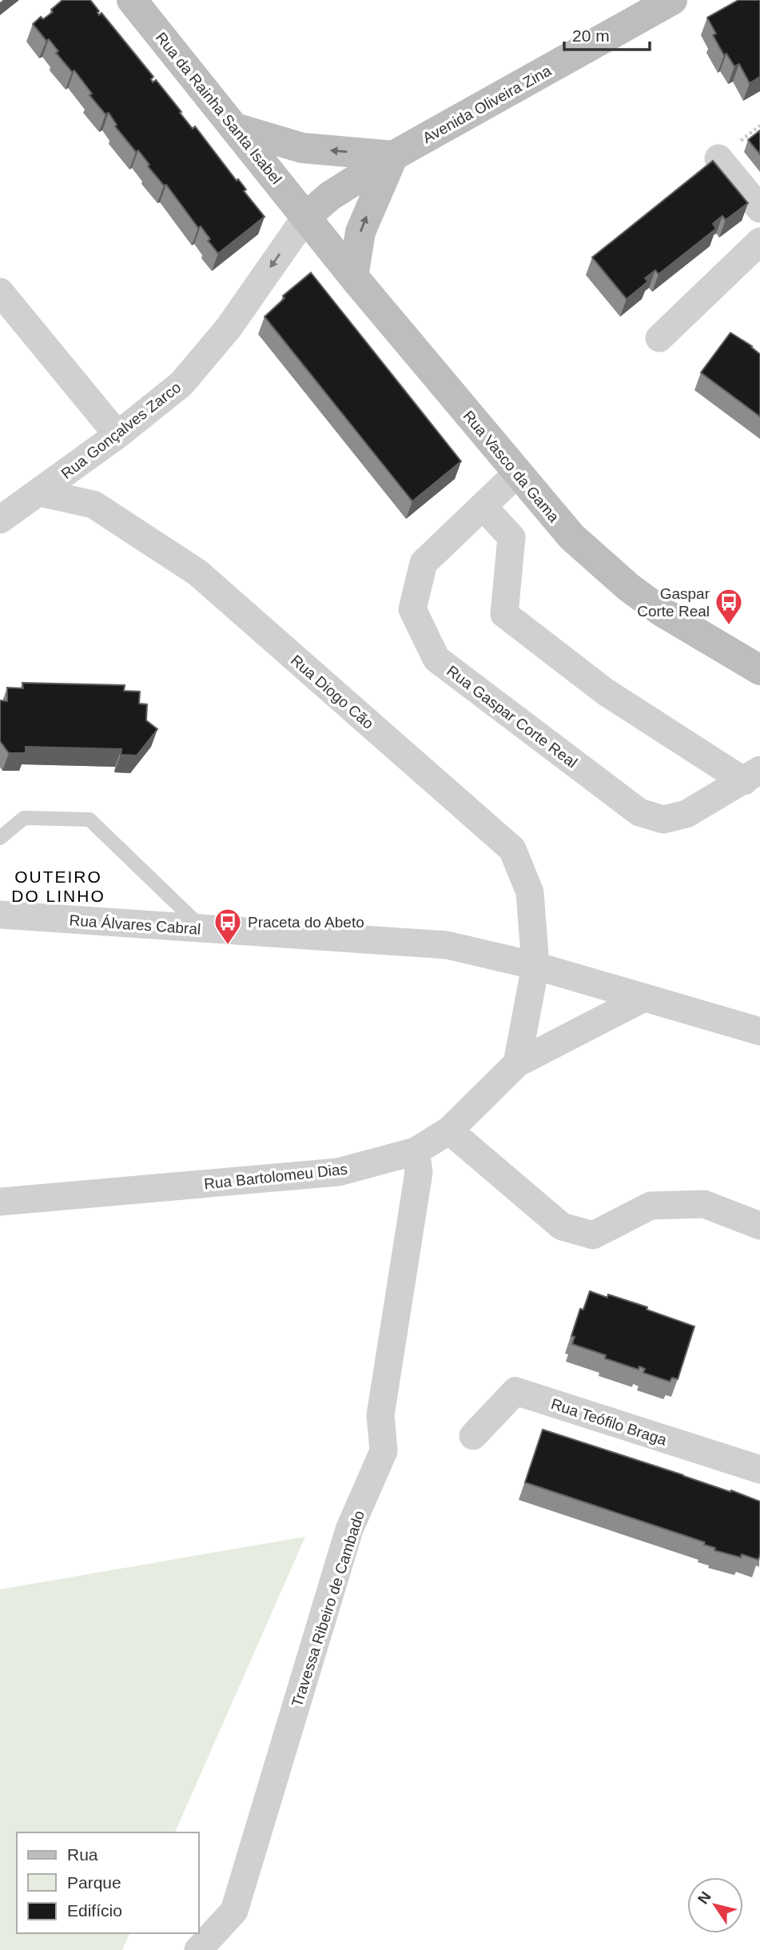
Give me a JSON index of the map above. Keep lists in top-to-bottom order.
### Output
{
  "streets": {
    "street": [
      "Avenida Oliveira Zina",
      "Rua da Rainha Santa Isabel",
      "Rua Gonçalves Zarco",
      "Rua Vasco da Gama",
      "Rua Diogo Cão",
      "Rua Gaspar Corte Real",
      "Rua Álvares Cabral",
      "Rua Bartolomeu Dias",
      "Rua Teófilo Braga",
      "Travessa Ribeiro de Cambado"
    ]
  },
  "crossings": [
    ["Avenida Oliveira Zina", "Rua da Rainha Santa Isabel"],
    ["Avenida Oliveira Zina", "Rua Gonçalves Zarco"],
    ["Avenida Oliveira Zina", "Rua Vasco da Gama"],
    ["Rua da Rainha Santa Isabel", "Rua Gonçalves Zarco"],
    ["Rua da Rainha Santa Isabel", "Rua Vasco da Gama"],
    ["Rua Gonçalves Zarco", "Rua Vasco da Gama"],
    ["Rua Gonçalves Zarco", "Rua Diogo Cão"],
    ["Rua Vasco da Gama", "Rua Gaspar Corte Real"],
    ["Rua Diogo Cão", "Rua Álvares Cabral"],
    ["Rua Diogo Cão", "Rua Bartolomeu Dias"],
    ["Rua Álvares Cabral", "Rua Bartolomeu Dias"],
    ["Rua Bartolomeu Dias", "Travessa Ribeiro de Cambado"]
  ],
  "one_way": ["Rua Gonçalves Zarco"],
  "districts": ["OUTEIRO DO LINHO"],
  "places": {
    "bus stop": ["Gaspar Corte Real", "Praceta do Abeto"]
  },
  "legend": ["Rua", "Parque", "Edifício"],
  "scale_bar": "20 m",
  "north": "top left"
}
